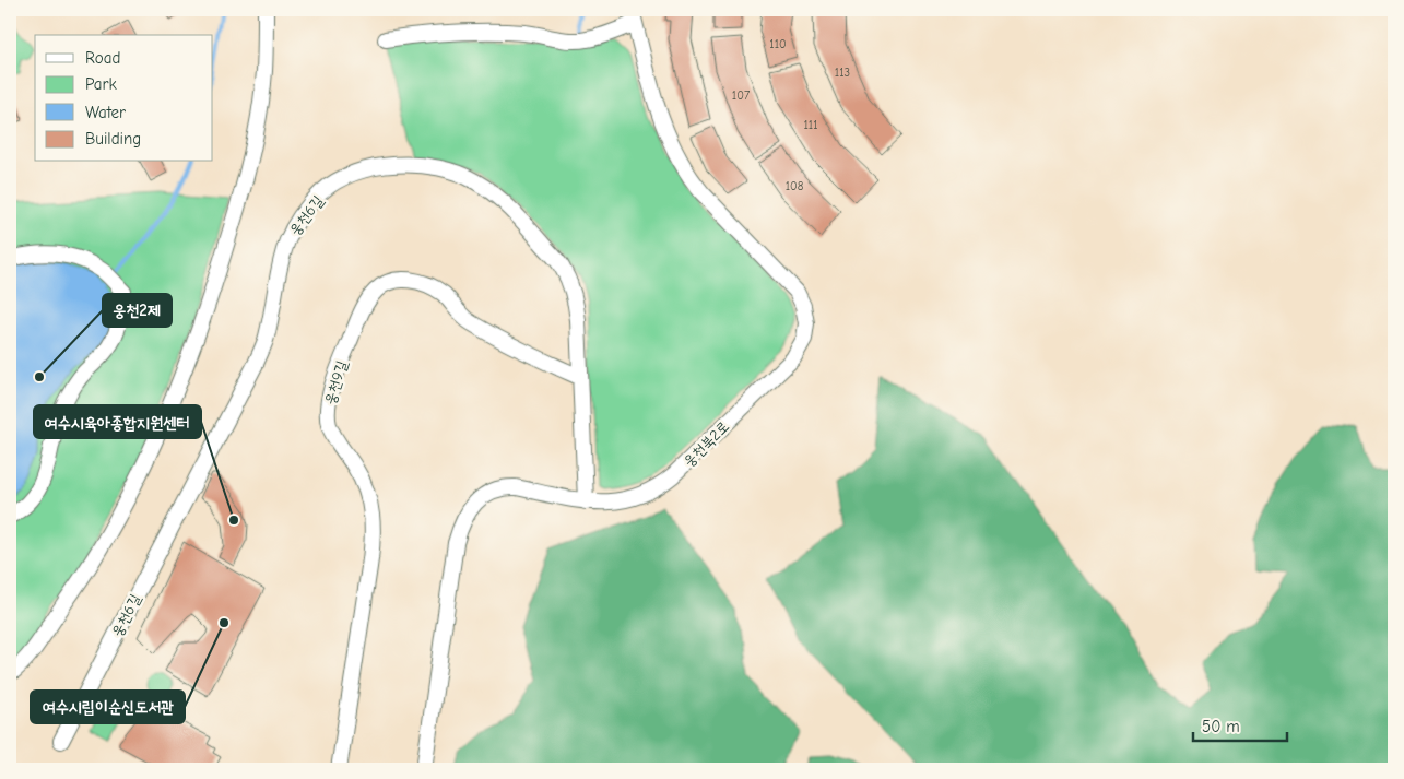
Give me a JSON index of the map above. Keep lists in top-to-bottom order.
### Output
{
  "streets": {
    "street": ["웅천6길", "웅천9길", "웅천북2로"]
  },
  "crossings": [
    ["웅천6길", "웅천9길"],
    ["웅천6길", "웅천북2로"]
  ],
  "places": ["웅천2제", "여수시육아종합지원센터", "여수시립이순신도서관"],
  "house_numbers": [
    "110",
    "113",
    "107",
    "111",
    "108"
  ],
  "legend": [
    "Road",
    "Park",
    "Water",
    "Building"
  ],
  "scale_bar": "50 m"
}
